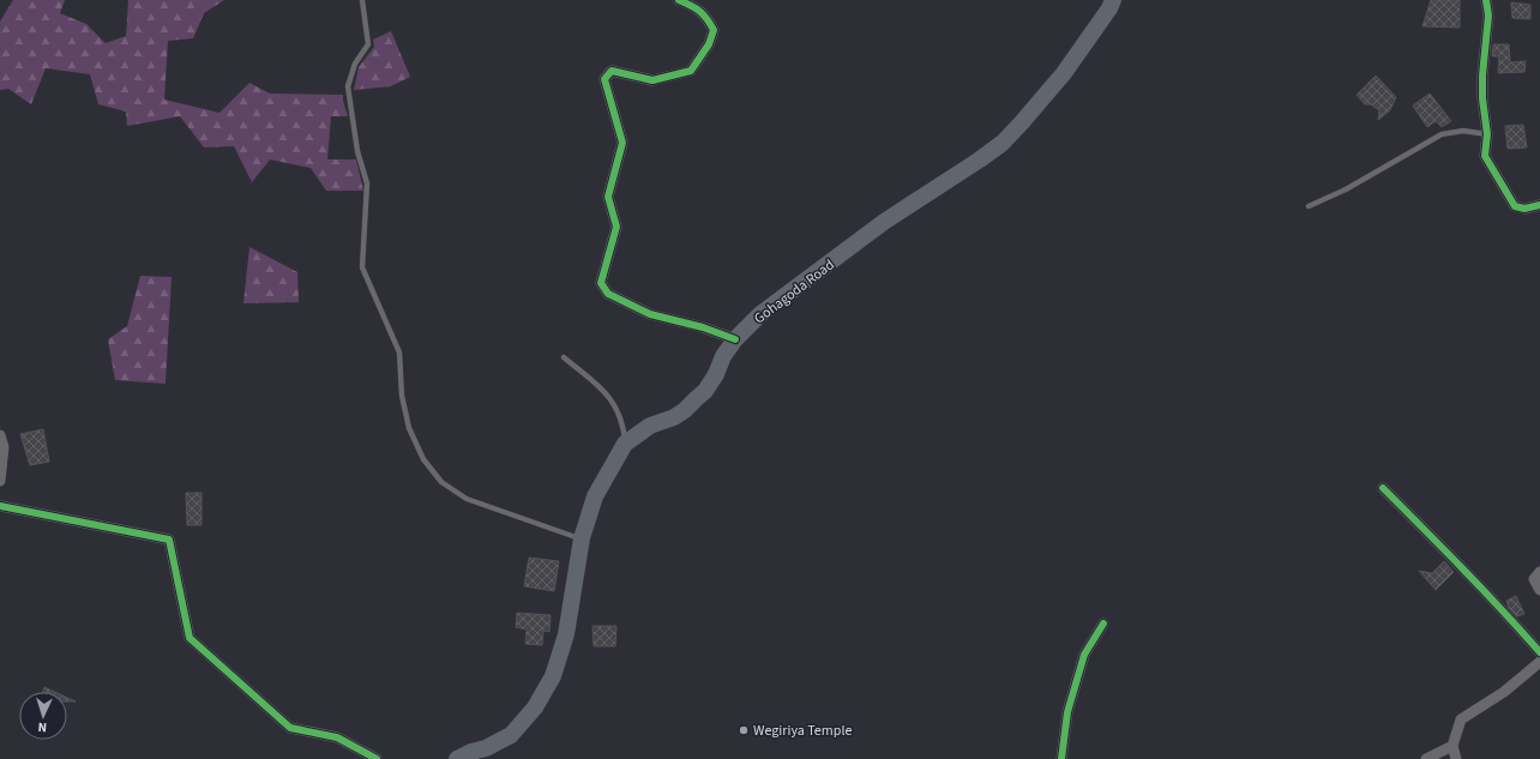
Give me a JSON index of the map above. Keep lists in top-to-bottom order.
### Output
{
  "streets": {
    "main road": ["Gohagoda Road"]
  },
  "places": ["Wegiriya Temple"],
  "north": "bottom"
}
